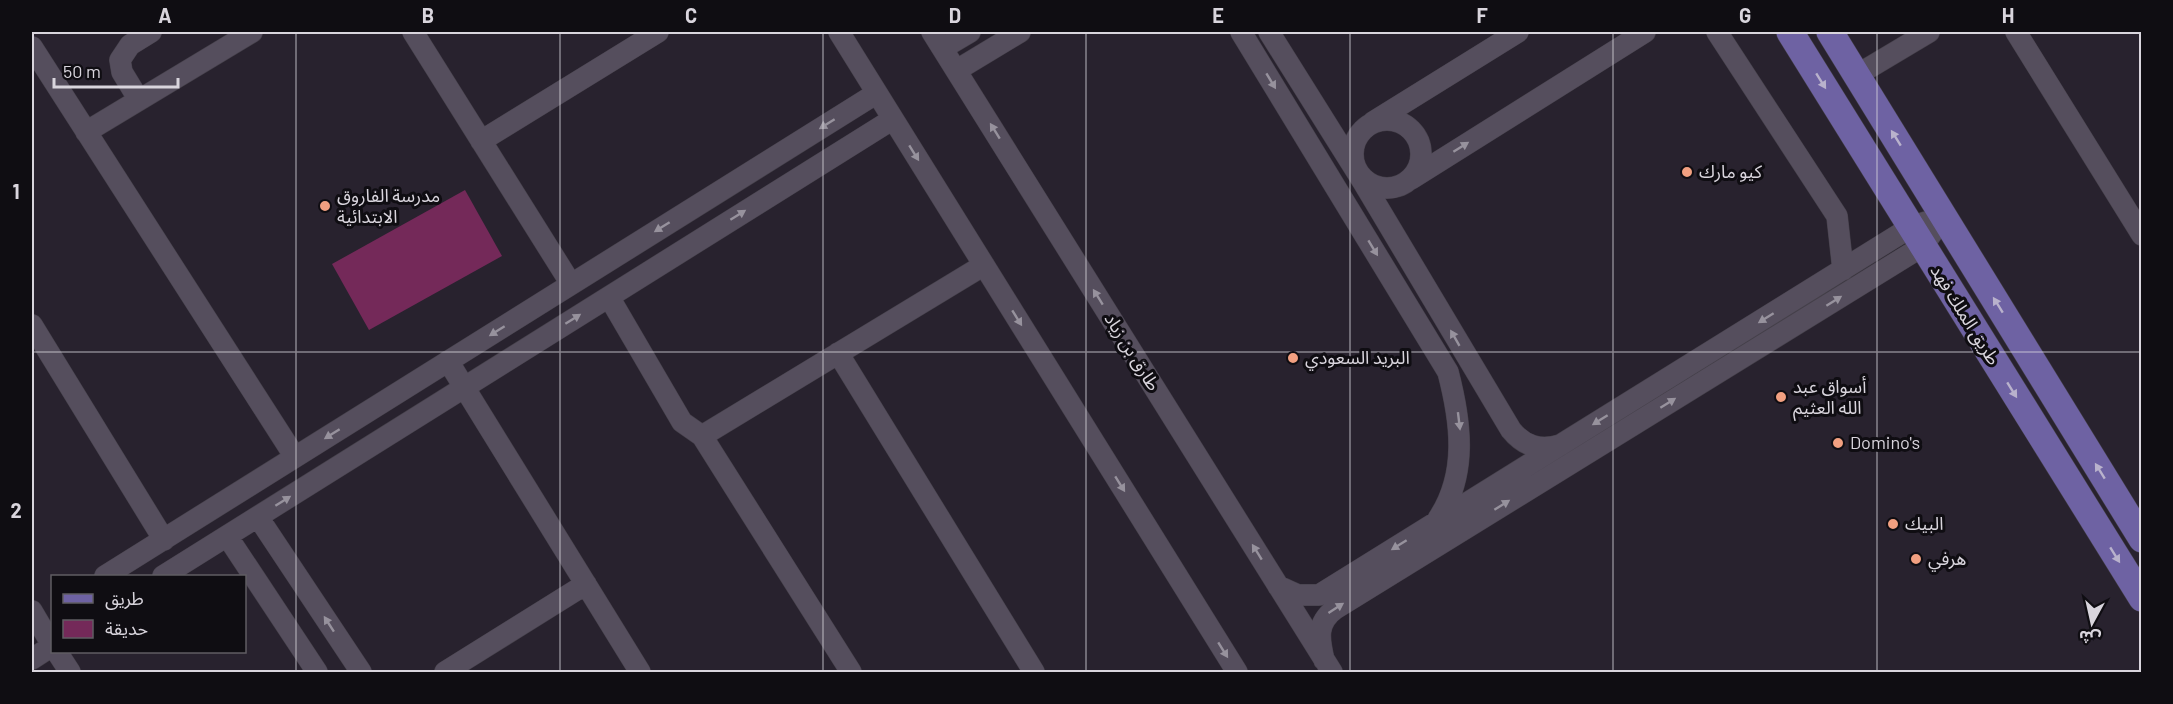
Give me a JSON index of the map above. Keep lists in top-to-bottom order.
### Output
{
  "streets": {
    "main road": ["طريق الملك فهد"],
    "street": ["طارق بن زياد"]
  },
  "places": [
    "كيو مارك",
    "مدرسة الفاروق الابتدائية",
    "البريد السعودي",
    "أسواق عبد الله العثيم",
    "Domino's",
    "البيك",
    "هرفي"
  ],
  "legend": ["طريق", "حديقة"],
  "scale_bar": "50 m",
  "north": "bottom",
  "grid": {
    "columns": [
      "A",
      "B",
      "C",
      "D",
      "E",
      "F",
      "G",
      "H"
    ],
    "rows": ["1", "2"]
  }
}
